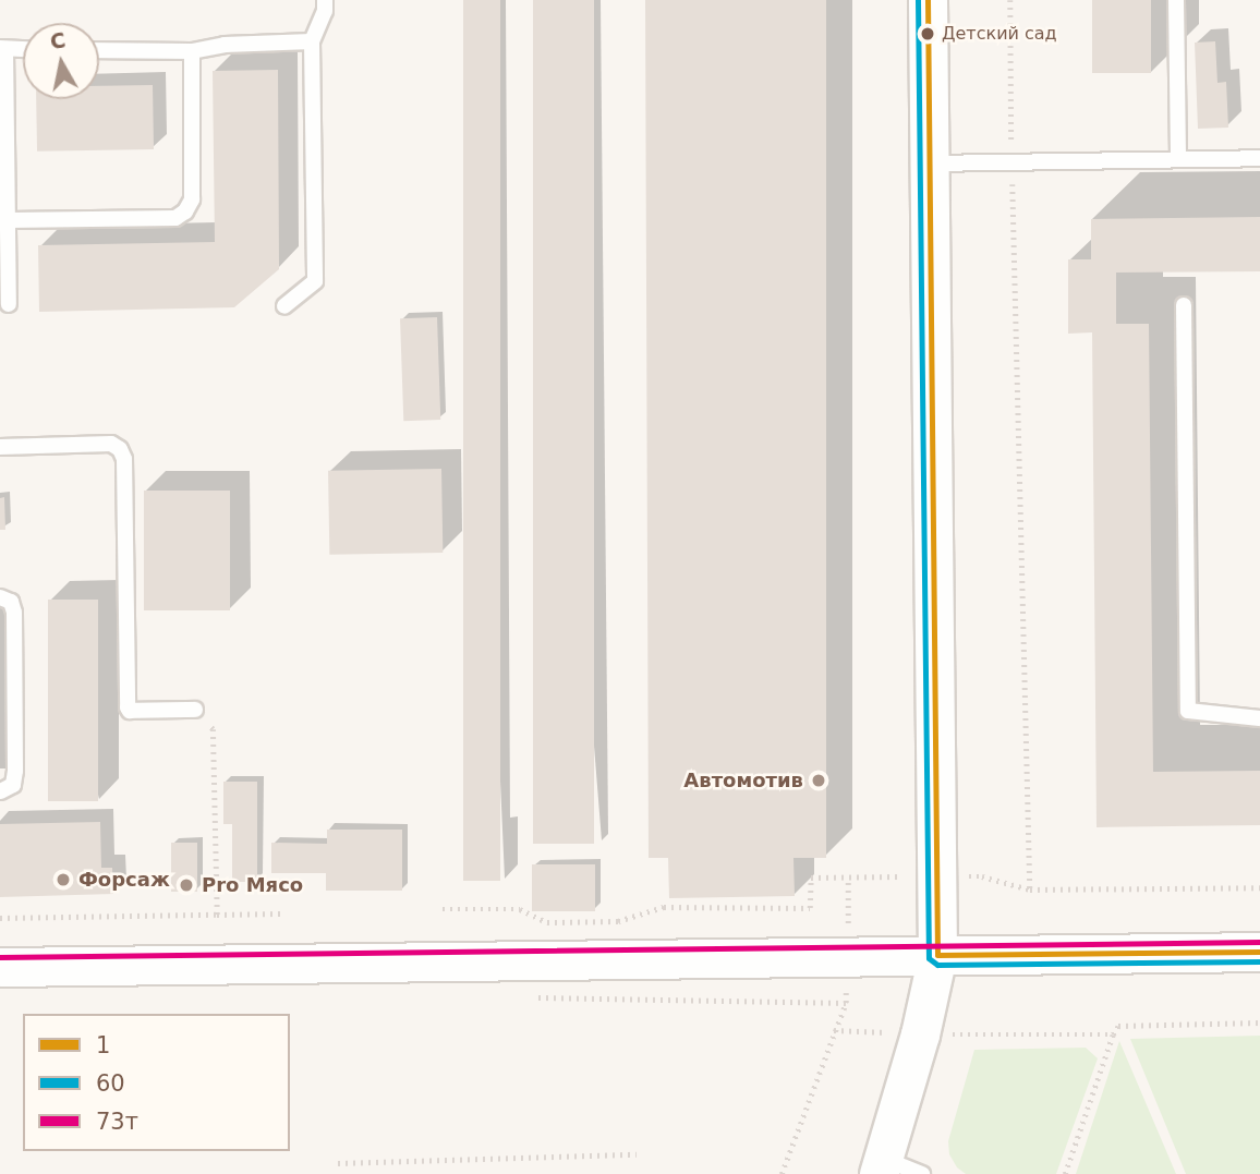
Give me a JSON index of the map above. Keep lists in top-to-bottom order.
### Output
{
  "places": [
    "Детский сад",
    "Автомотив",
    "Форсаж",
    "Pro Мясо"
  ],
  "lines": ["transit line 1", "transit line 60", "transit line 73т"],
  "legend": ["1", "60", "73т"],
  "north": "top"
}
